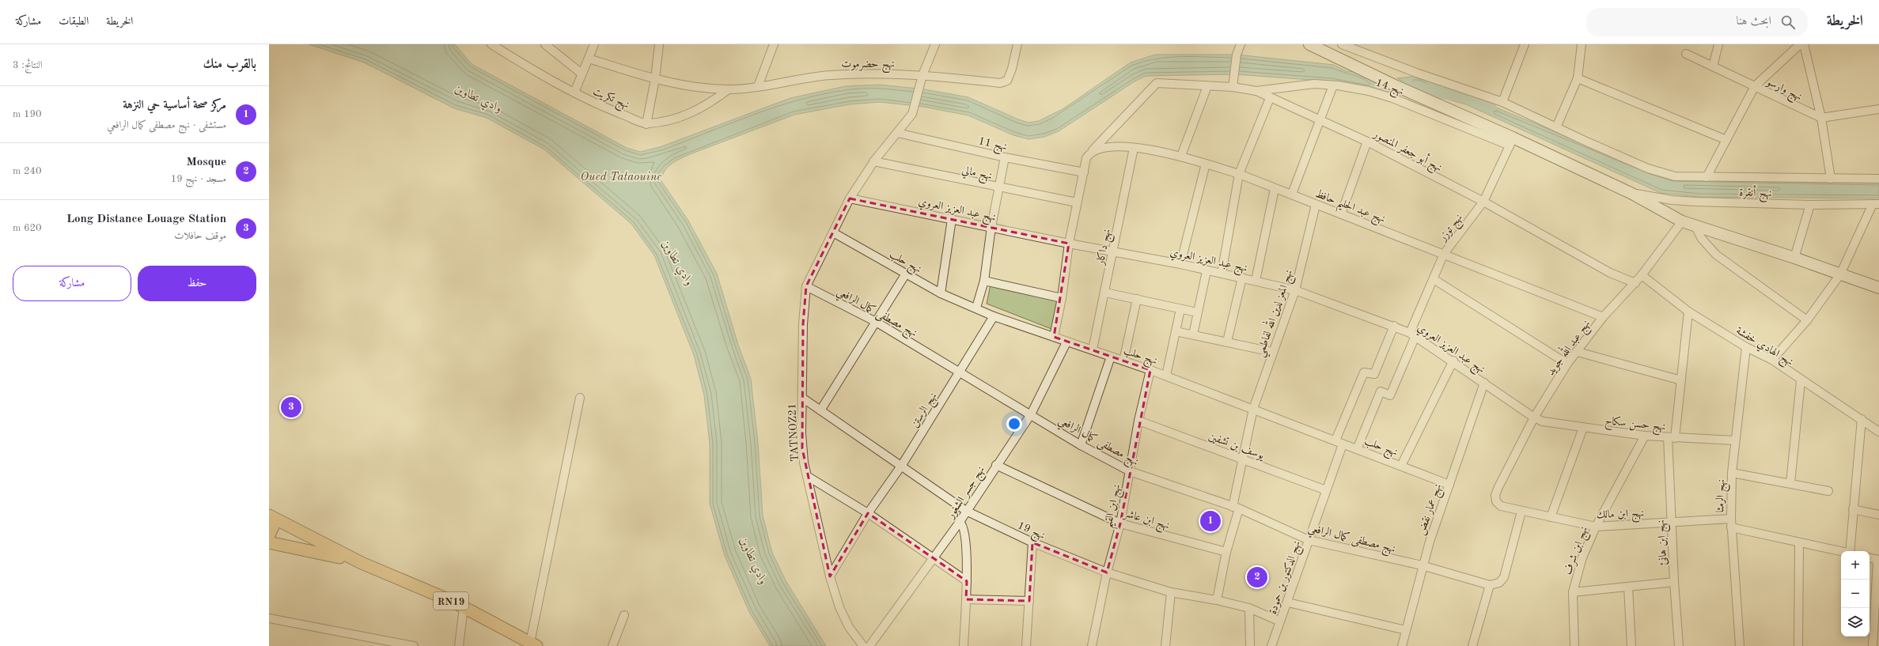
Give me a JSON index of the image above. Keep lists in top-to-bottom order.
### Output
{
  "streets": {
    "main road": ["RN19"],
    "street": [
      "نهج حضرموت",
      "نهج 14",
      "نهج وارسو",
      "نهج تكريت",
      "نهج 11",
      "نهج أبو جعفر المنصور",
      "نهج مالي",
      "نهج أنقرة",
      "نهج عبد الحليم حافظ",
      "نهج عبد العزيز العروي",
      "نهج توزر",
      "نهج داكار",
      "نهج حلب",
      "نهج مصطفى كمال الرافعي",
      "نهج المعز لدين الله لفاطمي",
      "نهج الهادي خفشة",
      "نهج عبد الله جويد",
      "نهج الرستن",
      "نهج حسن سكاح",
      "TATNOZ21",
      "يوسف بن تشفين",
      "نهج جسر الشغور",
      "نهج الرمثا",
      "نهج ابن القيم",
      "نهج عمار نقض",
      "نهج ابن مالك",
      "نهج ابن عاشر",
      "نهج 19",
      "نهج ابن هانئ",
      "نهج ابن شرف",
      "نهج الدكتور بن حمودة"
    ]
  },
  "crossings": [
    ["نهج حضرموت", "TATNOZ21"],
    ["نهج 14", "نهج أبو جعفر المنصور"],
    ["نهج 14", "نهج توزر"],
    ["نهج 11", "TATNOZ21"],
    ["نهج أبو جعفر المنصور", "نهج عبد الحليم حافظ"],
    ["نهج أبو جعفر المنصور", "نهج توزر"],
    ["نهج أبو جعفر المنصور", "نهج عبد الله جويد"],
    ["نهج مالي", "TATNOZ21"],
    ["نهج عبد الحليم حافظ", "نهج توزر"],
    ["نهج عبد الحليم حافظ", "نهج داكار"],
    ["نهج عبد الحليم حافظ", "نهج المعز لدين الله لفاطمي"],
    ["نهج عبد الحليم حافظ", "نهج عبد الله جويد"],
    ["نهج عبد العزيز العروي", "نهج توزر"],
    ["نهج عبد العزيز العروي", "نهج داكار"],
    ["نهج عبد العزيز العروي", "نهج المعز لدين الله لفاطمي"],
    ["نهج عبد العزيز العروي", "نهج عبد الله جويد"],
    ["نهج عبد العزيز العروي", "نهج حسن سكاح"],
    ["نهج عبد العزيز العروي", "TATNOZ21"],
    ["نهج عبد العزيز العروي", "نهج عمار نقض"],
    ["نهج عبد العزيز العروي", "نهج الدكتور بن حمودة"],
    ["نهج توزر", "نهج حلب"],
    ["نهج داكار", "نهج حلب"],
    ["نهج حلب", "نهج المعز لدين الله لفاطمي"],
    ["نهج حلب", "نهج الرستن"],
    ["نهج حلب", "TATNOZ21"],
    ["نهج حلب", "نهج جسر الشغور"],
    ["نهج حلب", "نهج ابن القيم"],
    ["نهج حلب", "نهج عمار نقض"],
    ["نهج حلب", "نهج الدكتور بن حمودة"],
    ["نهج مصطفى كمال الرافعي", "نهج المعز لدين الله لفاطمي"],
    ["نهج مصطفى كمال الرافعي", "نهج الرستن"],
    ["نهج مصطفى كمال الرافعي", "TATNOZ21"],
    ["نهج مصطفى كمال الرافعي", "نهج جسر الشغور"],
    ["نهج مصطفى كمال الرافعي", "نهج ابن القيم"],
    ["نهج مصطفى كمال الرافعي", "نهج عمار نقض"],
    ["نهج مصطفى كمال الرافعي", "نهج الدكتور بن حمودة"],
    ["نهج المعز لدين الله لفاطمي", "يوسف بن تشفين"],
    ["نهج المعز لدين الله لفاطمي", "نهج ابن عاشر"],
    ["نهج المعز لدين الله لفاطمي", "نهج 19"],
    ["نهج الهادي خفشة", "نهج عبد الله جويد"],
    ["نهج الهادي خفشة", "نهج الرمثا"],
    ["نهج الهادي خفشة", "نهج ابن هانئ"],
    ["نهج عبد الله جويد", "نهج حسن سكاح"],
    ["نهج عبد الله جويد", "نهج ابن مالك"],
    ["نهج الرستن", "TATNOZ21"],
    ["نهج الرستن", "نهج 19"],
    ["نهج حسن سكاح", "نهج الرمثا"],
    ["نهج حسن سكاح", "نهج ابن هانئ"],
    ["نهج حسن سكاح", "نهج ابن شرف"],
    ["TATNOZ21", "نهج 19"],
    ["يوسف بن تشفين", "نهج ابن القيم"],
    ["يوسف بن تشفين", "نهج الدكتور بن حمودة"],
    ["نهج جسر الشغور", "نهج ابن عاشر"],
    ["نهج جسر الشغور", "نهج 19"],
    ["نهج الرمثا", "نهج ابن مالك"],
    ["نهج ابن القيم", "نهج ابن عاشر"],
    ["نهج ابن القيم", "نهج 19"],
    ["نهج ابن مالك", "نهج ابن هانئ"],
    ["نهج ابن مالك", "نهج ابن شرف"],
    ["نهج 19", "نهج الدكتور بن حمودة"]
  ],
  "water": ["وادي تطاوين", "Oued Tataouine"],
  "page": {
    "header": "الخريطة",
    "search": "ابحث هنا",
    "nav": ["الخريطة", "الطبقات", "مشاركة"],
    "heading": ["بالقرب منك", "النتائج: 3"],
    "list": [
      {
        "mark": "1",
        "name": "مركز صحة أساسية حي النزهة",
        "note": "مستشفى · نهج مصطفى كمال الرافعي",
        "value": "190 m"
      },
      {
        "mark": "2",
        "name": "Mosque",
        "note": "مسجد · نهج 19",
        "value": "240 m"
      },
      {
        "mark": "3",
        "name": "Long Distance Louage Station",
        "note": "موقف حافلات",
        "value": "620 m"
      }
    ],
    "buttons": ["حفظ", "مشاركة"],
    "pins": ["3", "1", "2"],
    "map_buttons": ["+", "−"]
  }
}
